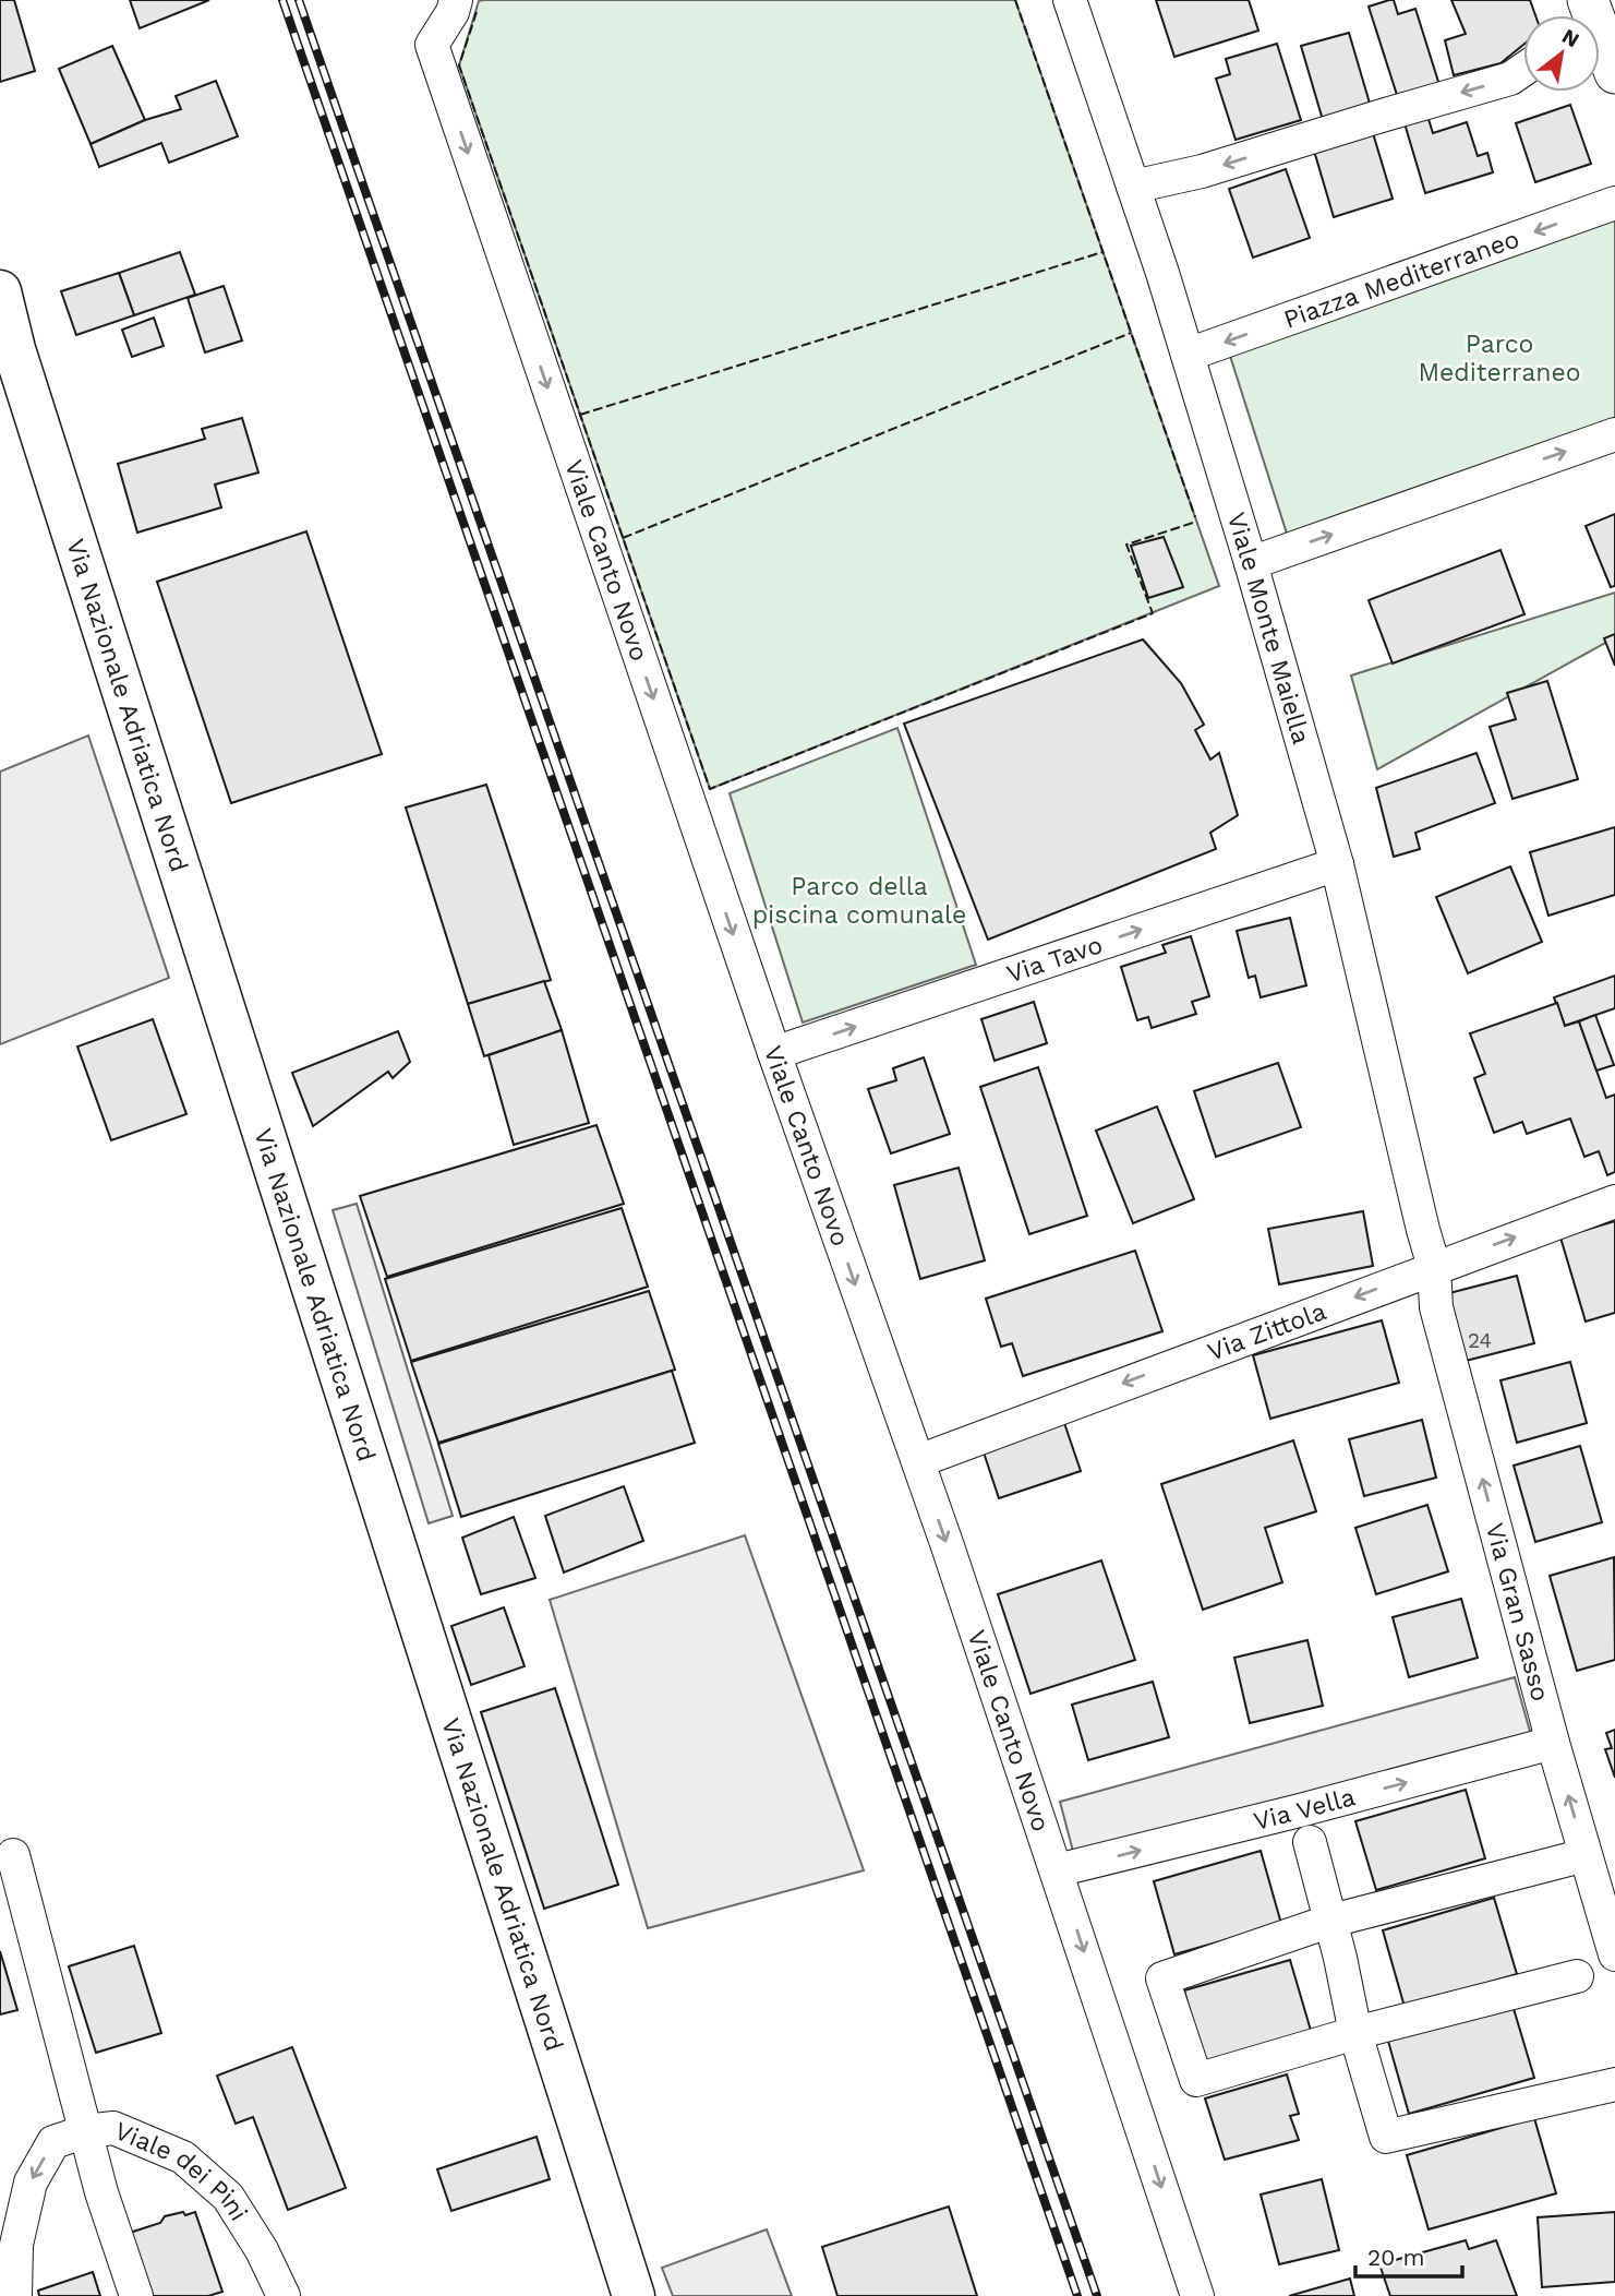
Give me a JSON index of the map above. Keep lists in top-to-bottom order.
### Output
{
  "streets": {
    "main road": ["Via Nazionale Adriatica Nord"],
    "street": [
      "Piazza Mediterraneo",
      "Viale Canto Novo",
      "Viale Monte Maiella",
      "Via Tavo",
      "Via Zittola",
      "Via Gran Sasso",
      "Via Vella",
      "Viale dei Pini"
    ]
  },
  "crossings": [
    ["Piazza Mediterraneo", "Viale Monte Maiella"],
    ["Viale Canto Novo", "Via Tavo"],
    ["Viale Canto Novo", "Via Zittola"],
    ["Viale Canto Novo", "Via Vella"],
    ["Viale Monte Maiella", "Via Tavo"],
    ["Viale Monte Maiella", "Via Zittola"],
    ["Viale Monte Maiella", "Via Gran Sasso"],
    ["Via Zittola", "Via Gran Sasso"],
    ["Via Gran Sasso", "Via Vella"]
  ],
  "one_way": [
    "Viale Canto Novo",
    "Via Tavo",
    "Via Gran Sasso",
    "Viale dei Pini"
  ],
  "parks": ["Parco Mediterraneo", "Parco della piscina comunale"],
  "house_numbers": ["24"],
  "scale_bar": "20 m",
  "north": "top right"
}
